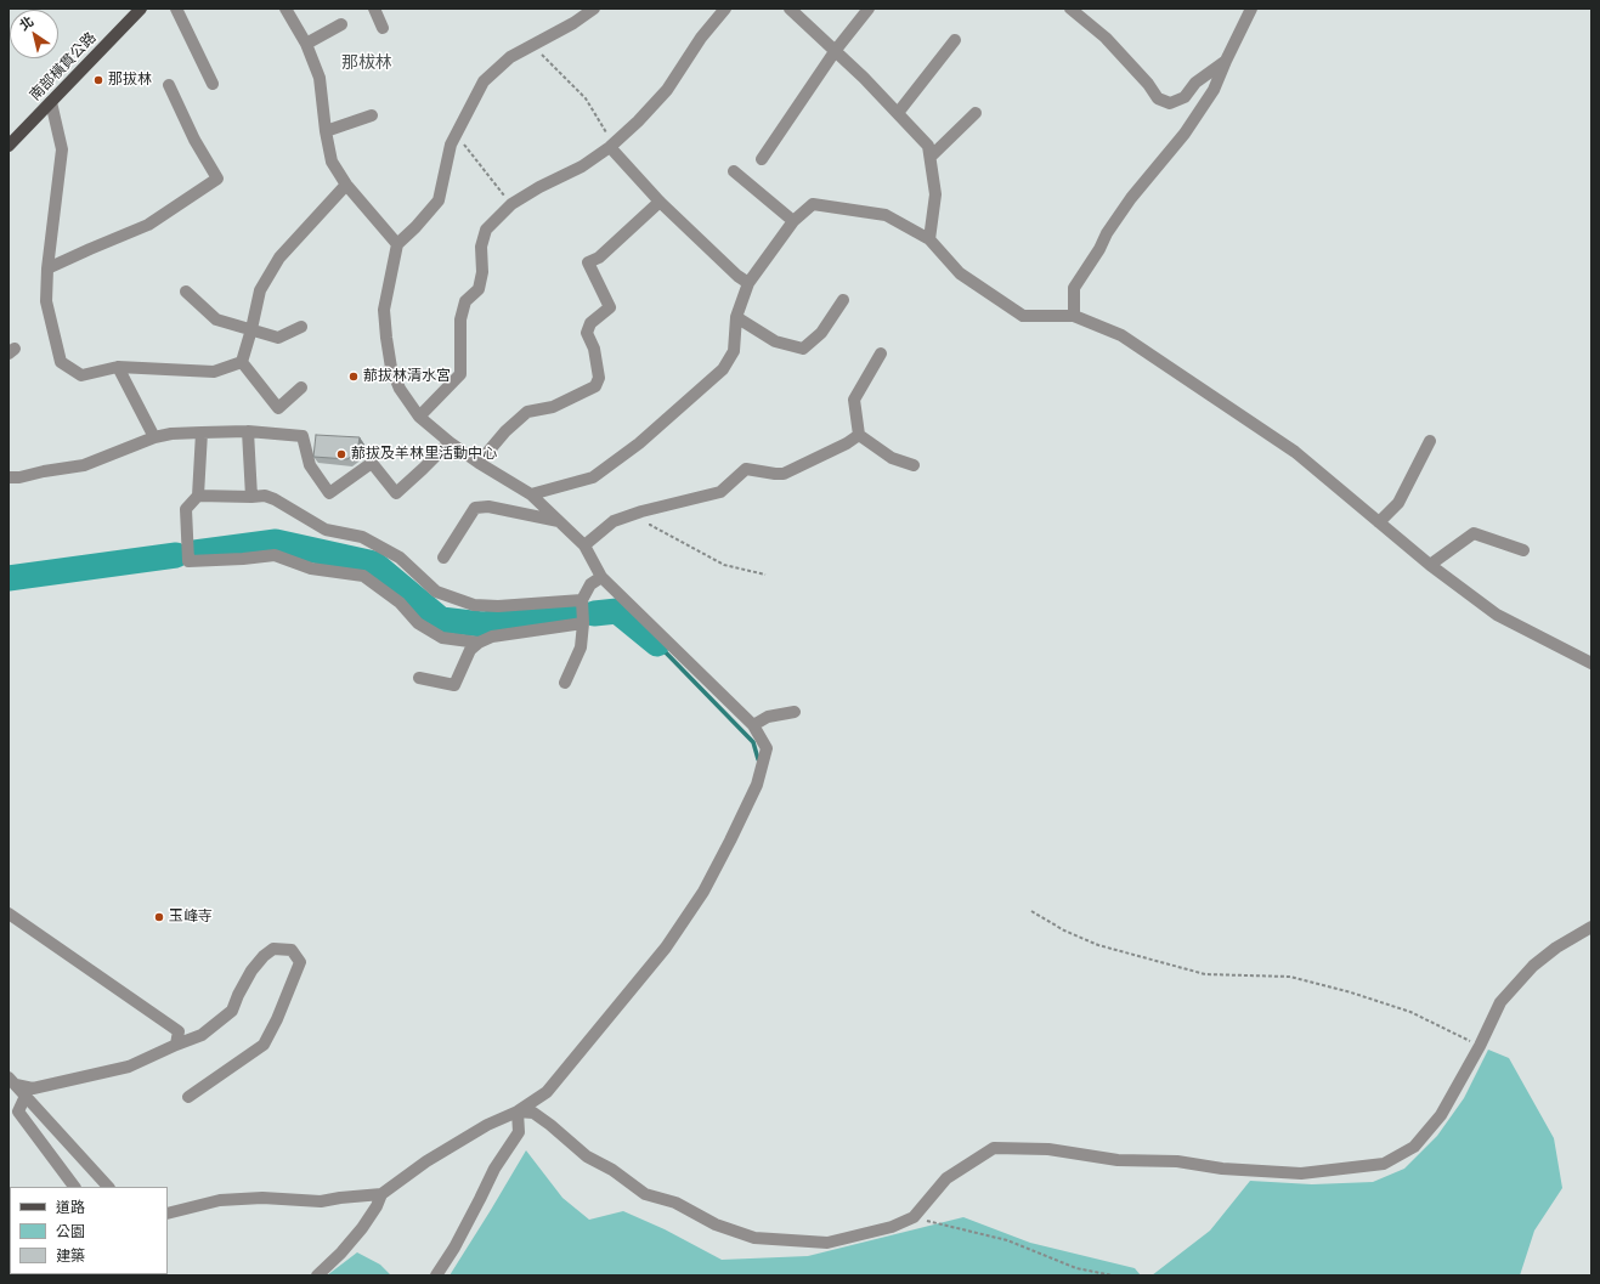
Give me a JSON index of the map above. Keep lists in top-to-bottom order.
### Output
{
  "streets": {
    "main road": ["南部橫貫公路"]
  },
  "districts": ["那柭林"],
  "places": [
    "那拔林",
    "𦰡拔林清水宮",
    "𦰡拔及羊林里活動中心",
    "玉峰寺"
  ],
  "legend": ["道路", "公園", "建築"],
  "north": "top left"
}
